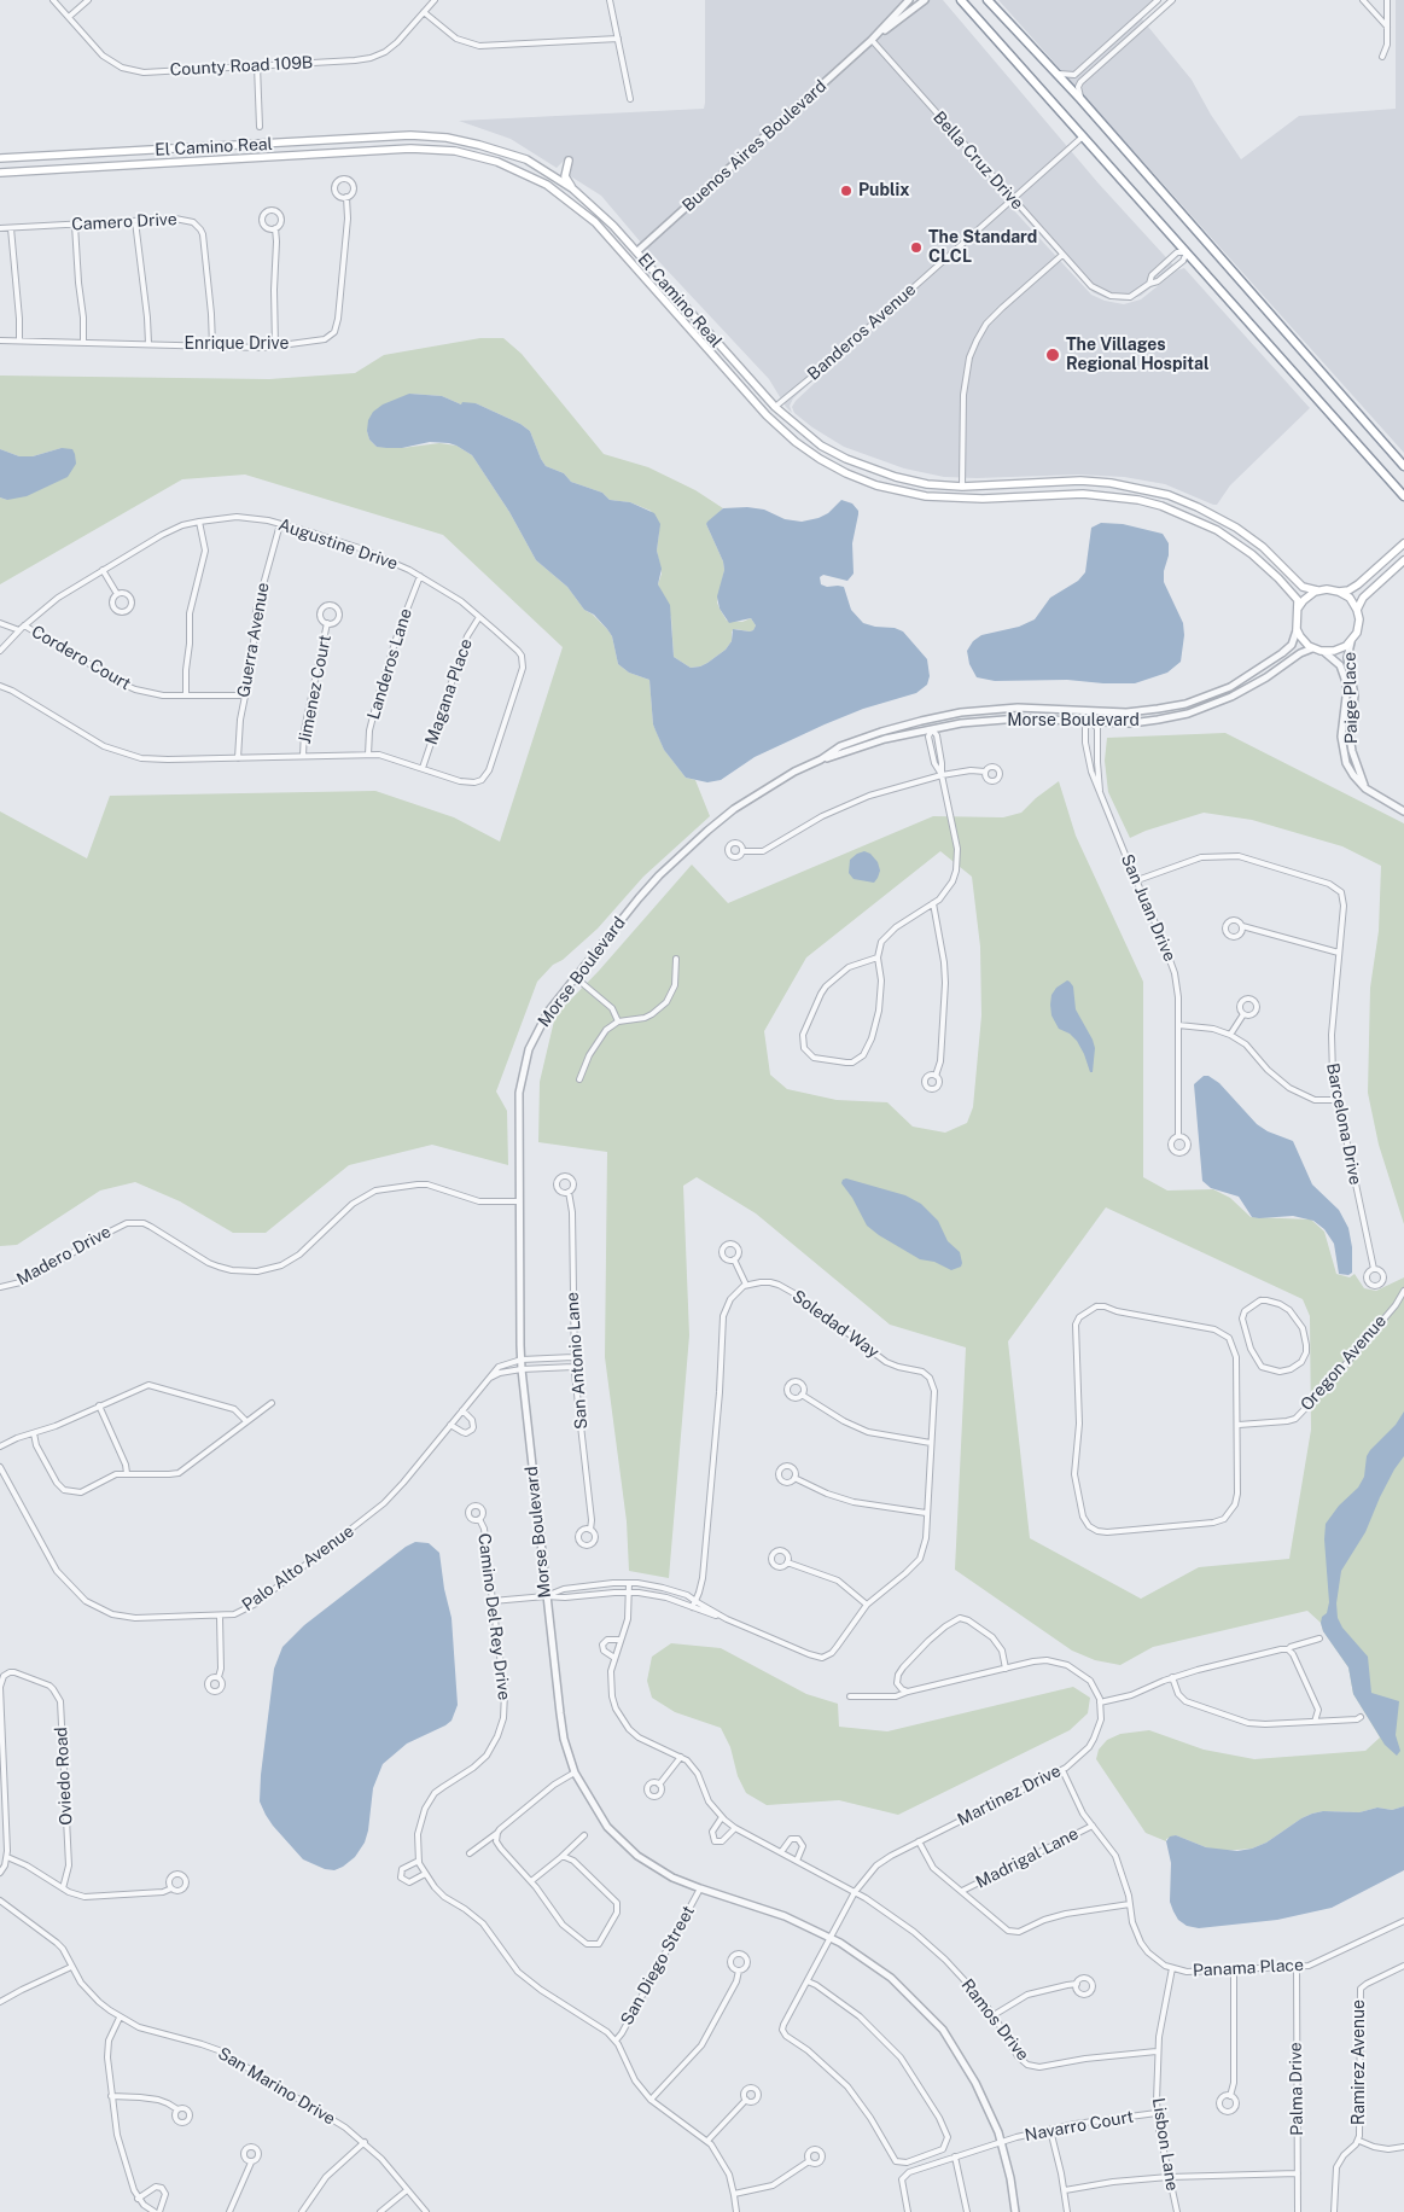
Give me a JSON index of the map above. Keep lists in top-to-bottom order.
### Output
{
  "streets": {
    "main road": ["El Camino Real"],
    "street": [
      "County Road 109B",
      "Buenos Aires Boulevard",
      "Bella Cruz Drive",
      "Camero Drive",
      "Banderos Avenue",
      "Enrique Drive",
      "Augustine Drive",
      "Guerra Avenue",
      "Cordero Court",
      "Landeros Lane",
      "Jimenez Court",
      "Magana Place",
      "Paige Place",
      "Morse Boulevard",
      "San Juan Drive",
      "Barcelona Drive",
      "Madero Drive",
      "Soledad Way",
      "San Antonio Lane",
      "Oregon Avenue",
      "Palo Alto Avenue",
      "Camino Del Rey Drive",
      "Oviedo Road",
      "Martinez Drive",
      "Madrigal Lane",
      "San Diego Street",
      "Panama Place",
      "Ramos Drive",
      "Ramirez Avenue",
      "San Marino Drive",
      "Palma Drive",
      "Navarro Court",
      "Lisbon Lane"
    ]
  },
  "crossings": [
    ["Buenos Aires Boulevard", "El Camino Real"],
    ["Buenos Aires Boulevard", "Bella Cruz Drive"],
    ["El Camino Real", "Banderos Avenue"],
    ["El Camino Real", "Paige Place"],
    ["El Camino Real", "Morse Boulevard"],
    ["Bella Cruz Drive", "Banderos Avenue"],
    ["Camero Drive", "Enrique Drive"],
    ["Augustine Drive", "Guerra Avenue"],
    ["Augustine Drive", "Cordero Court"],
    ["Augustine Drive", "Landeros Lane"],
    ["Augustine Drive", "Jimenez Court"],
    ["Augustine Drive", "Magana Place"],
    ["Guerra Avenue", "Cordero Court"],
    ["Paige Place", "Morse Boulevard"],
    ["Morse Boulevard", "San Juan Drive"],
    ["Morse Boulevard", "Madero Drive"],
    ["Morse Boulevard", "Soledad Way"],
    ["Morse Boulevard", "Palo Alto Avenue"],
    ["Morse Boulevard", "Martinez Drive"],
    ["Morse Boulevard", "San Diego Street"],
    ["Morse Boulevard", "Navarro Court"],
    ["San Juan Drive", "Barcelona Drive"],
    ["San Antonio Lane", "Palo Alto Avenue"],
    ["Camino Del Rey Drive", "San Diego Street"],
    ["Martinez Drive", "Panama Place"],
    ["Martinez Drive", "Ramos Drive"],
    ["Madrigal Lane", "Panama Place"],
    ["Panama Place", "Palma Drive"],
    ["Panama Place", "Lisbon Lane"],
    ["Ramos Drive", "Lisbon Lane"],
    ["Navarro Court", "Lisbon Lane"]
  ],
  "places": ["Publix", "The Standard CLCL", "The Villages Regional Hospital"]
}
